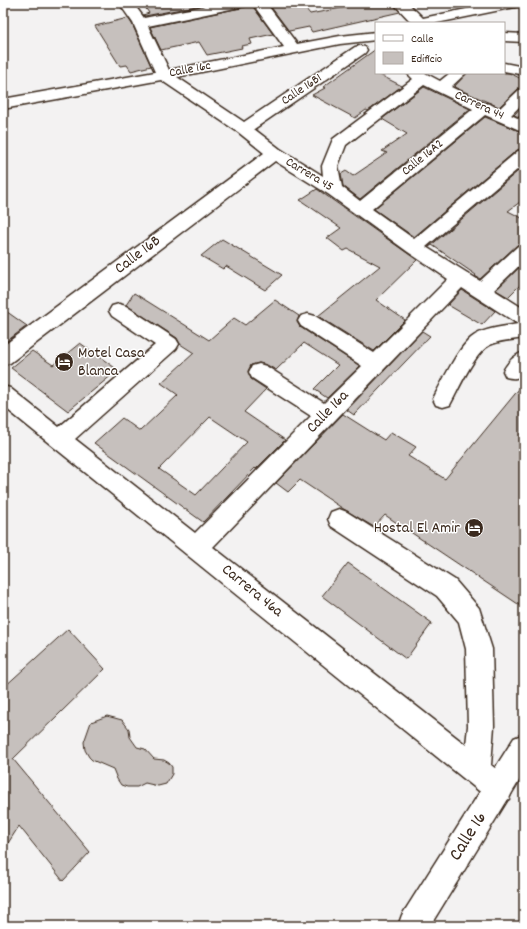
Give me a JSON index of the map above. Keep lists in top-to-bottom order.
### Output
{
  "streets": {
    "main road": [
      "Calle 16c",
      "Calle 16B1",
      "Carrera 44",
      "Calle 16A2",
      "Carrera 45",
      "Calle 16B",
      "Calle 16a",
      "Carrera 46a",
      "Calle 16"
    ]
  },
  "crossings": [
    ["Calle 16c", "Calle 16B1"],
    ["Calle 16c", "Carrera 45"],
    ["Calle 16B1", "Carrera 45"],
    ["Carrera 44", "Calle 16A2"],
    ["Calle 16A2", "Carrera 45"],
    ["Carrera 45", "Calle 16B"],
    ["Carrera 45", "Calle 16a"],
    ["Calle 16a", "Carrera 46a"],
    ["Carrera 46a", "Calle 16"]
  ],
  "places": {
    "hotel": ["Motel Casa Blanca", "Hostal El Amir"]
  },
  "legend": ["Calle", "Edificio"]
}
